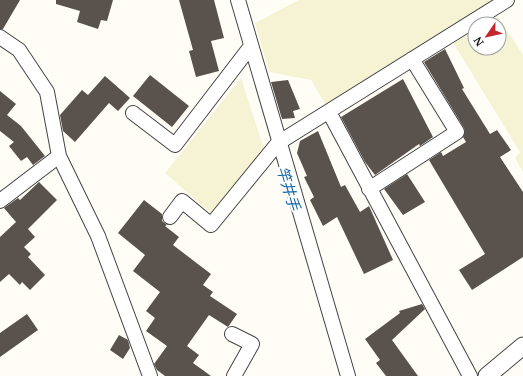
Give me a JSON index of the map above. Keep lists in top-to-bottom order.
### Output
{
  "water": ["竿井手"],
  "north": "bottom left"
}
